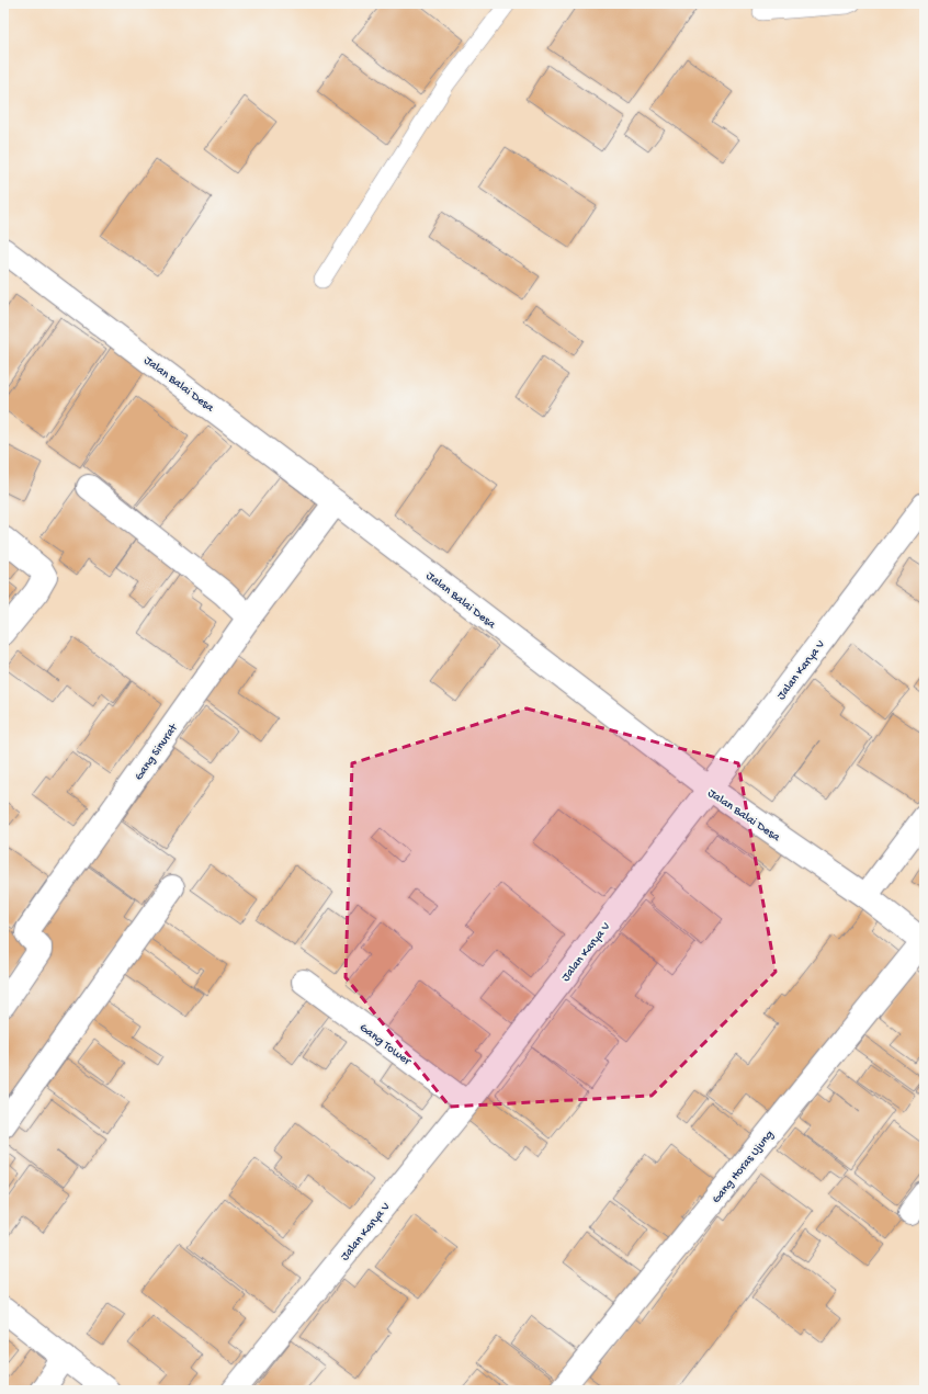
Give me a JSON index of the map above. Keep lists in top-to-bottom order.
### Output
{
  "streets": {
    "street": [
      "Jalan Balai Desa",
      "Jalan Karya V",
      "Gang Sinurat",
      "Gang Tower",
      "Gang Horas Ujung"
    ]
  },
  "crossings": [
    ["Jalan Balai Desa", "Jalan Karya V"],
    ["Jalan Balai Desa", "Gang Sinurat"],
    ["Jalan Balai Desa", "Gang Horas Ujung"],
    ["Jalan Karya V", "Gang Tower"]
  ]
}
